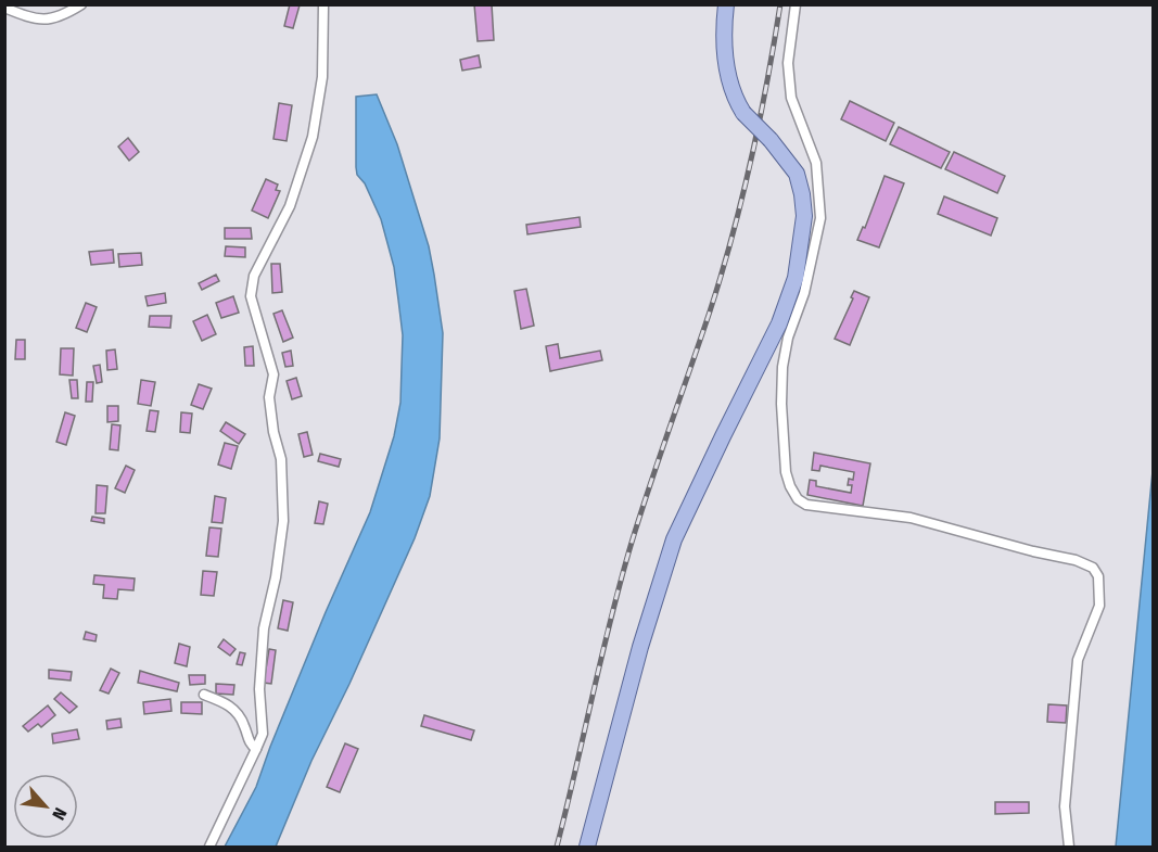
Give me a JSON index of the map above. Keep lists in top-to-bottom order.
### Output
{
  "north": "bottom right"
}
